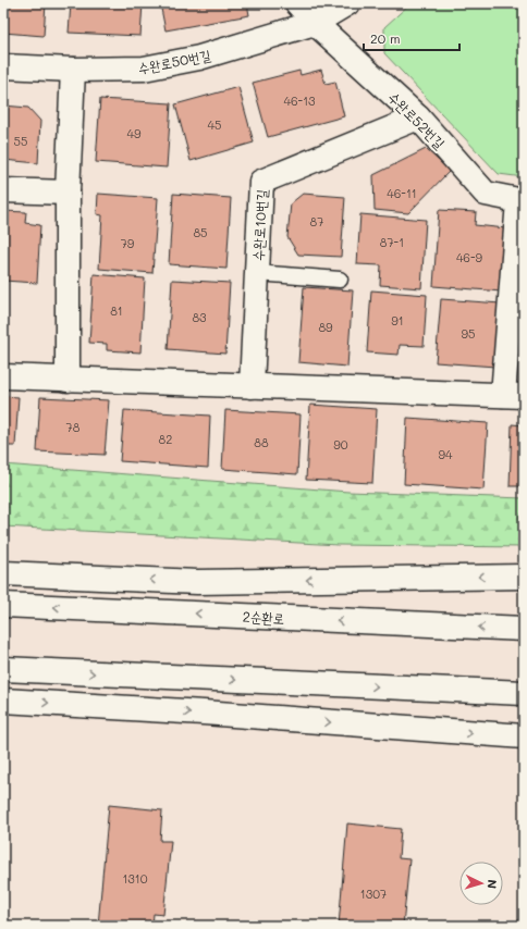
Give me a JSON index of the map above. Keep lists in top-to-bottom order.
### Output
{
  "streets": {
    "main road": [
      "수완로50번길",
      "수완로52번길",
      "수완로10번길",
      "2순환로"
    ]
  },
  "crossings": [
    ["수완로50번길", "수완로52번길"],
    ["수완로52번길", "수완로10번길"]
  ],
  "house_numbers": [
    "46-13",
    "45",
    "49",
    "55",
    "46-11",
    "87",
    "85",
    "87-1",
    "79",
    "46-9",
    "81",
    "83",
    "91",
    "89",
    "95",
    "78",
    "82",
    "88",
    "90",
    "94",
    "1310",
    "1307"
  ],
  "scale_bar": "20 m",
  "north": "right"
}
